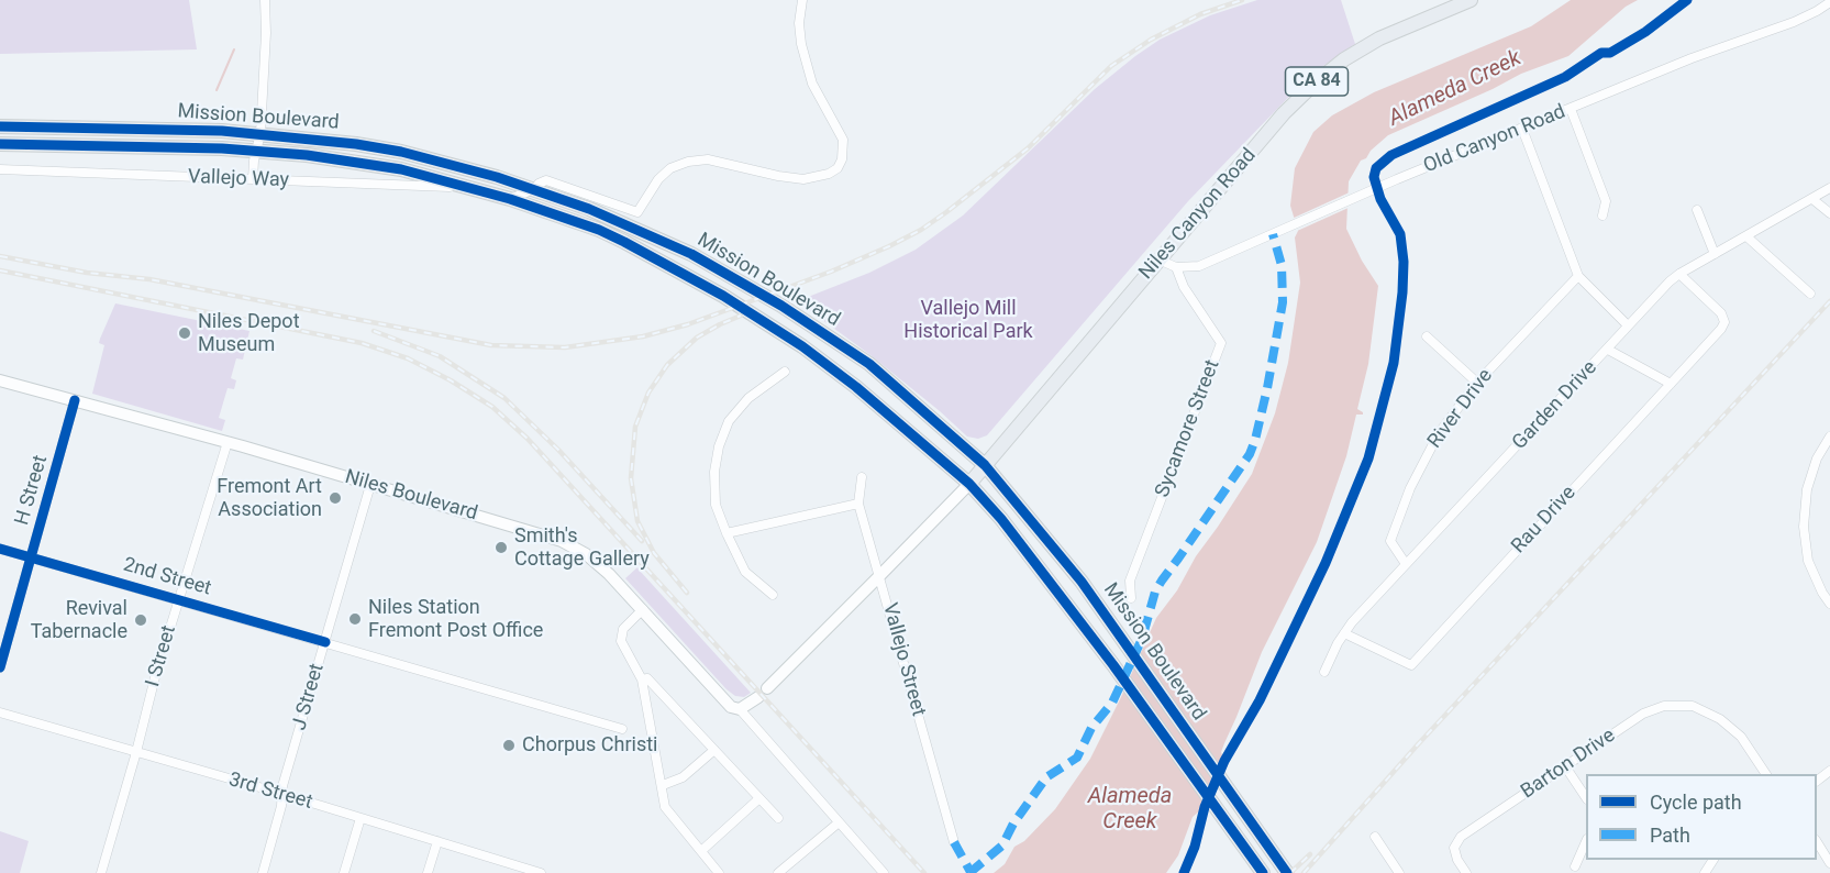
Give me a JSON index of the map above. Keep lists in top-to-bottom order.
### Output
{
  "streets": {
    "main road": [
      "CA 84",
      "Mission Boulevard",
      "Niles Canyon Road",
      "Niles Boulevard"
    ],
    "street": [
      "Old Canyon Road",
      "Vallejo Way",
      "Garden Drive",
      "River Drive",
      "Sycamore Street",
      "H Street",
      "Rau Drive",
      "2nd Street",
      "I Street",
      "Vallejo Street",
      "J Street",
      "Barton Drive",
      "3rd Street"
    ]
  },
  "crossings": [
    ["Mission Boulevard", "Vallejo Way"],
    ["Mission Boulevard", "Niles Canyon Road"],
    ["Old Canyon Road", "Sycamore Street"],
    ["Garden Drive", "River Drive"],
    ["Garden Drive", "Rau Drive"],
    ["H Street", "Niles Boulevard"],
    ["H Street", "2nd Street"],
    ["Niles Boulevard", "I Street"],
    ["Niles Boulevard", "J Street"],
    ["2nd Street", "I Street"],
    ["2nd Street", "J Street"],
    ["I Street", "3rd Street"],
    ["J Street", "3rd Street"]
  ],
  "water": ["Alameda Creek"],
  "parks": ["Vallejo Mill Historical Park"],
  "places": [
    "Niles Depot Museum",
    "Fremont Art Association",
    "Smith's Cottage Gallery",
    "Niles Station Fremont Post Office",
    "Revival Tabernacle",
    "Chorpus Christi"
  ],
  "legend": ["Cycle path", "Path"]
}
